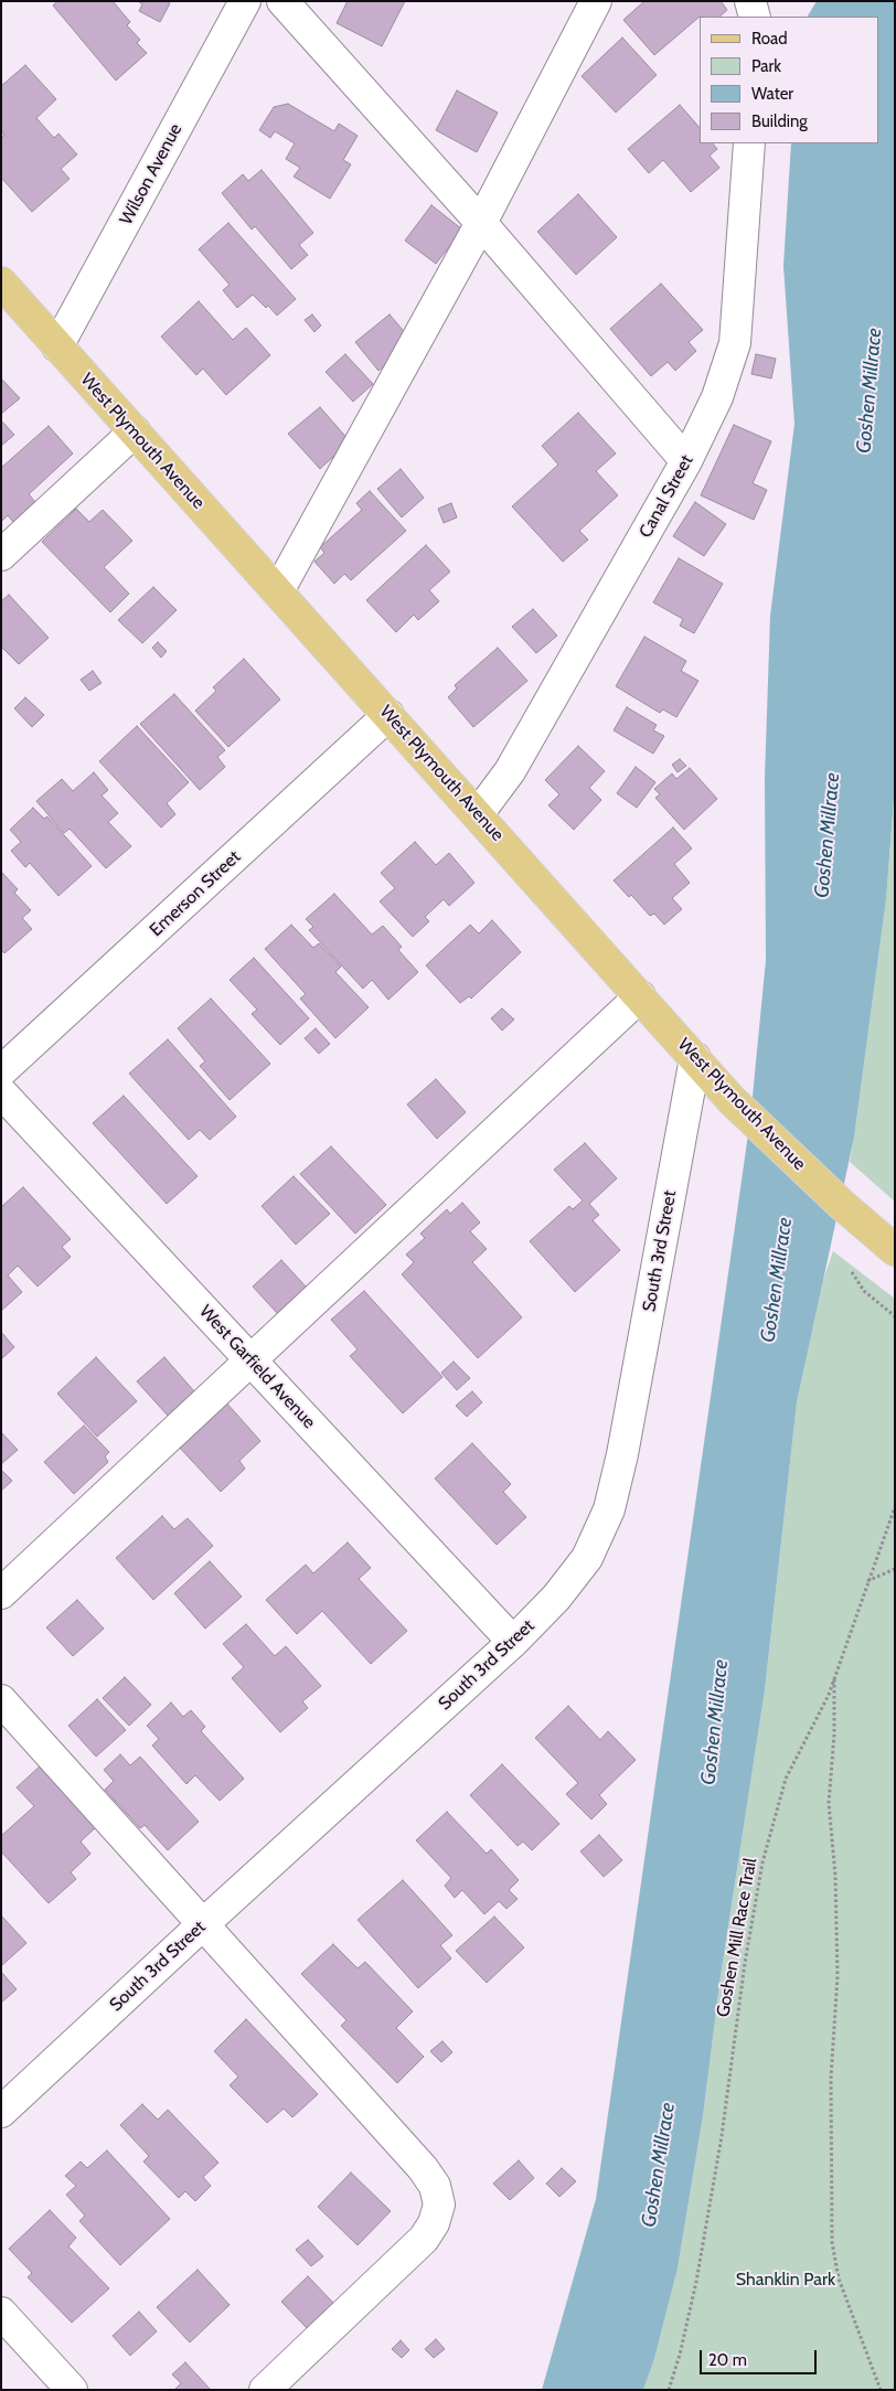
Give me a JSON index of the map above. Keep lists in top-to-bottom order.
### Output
{
  "streets": {
    "main road": ["West Plymouth Avenue"],
    "street": [
      "Wilson Avenue",
      "Canal Street",
      "Emerson Street",
      "South 3rd Street",
      "West Garfield Avenue"
    ],
    "path": ["Goshen Mill Race Trail"]
  },
  "crossings": [
    ["Wilson Avenue", "West Plymouth Avenue"],
    ["West Plymouth Avenue", "Canal Street"],
    ["West Plymouth Avenue", "Emerson Street"],
    ["West Plymouth Avenue", "South 3rd Street"],
    ["South 3rd Street", "West Garfield Avenue"]
  ],
  "water": ["Goshen Millrace"],
  "parks": ["Shanklin Park"],
  "legend": [
    "Road",
    "Park",
    "Water",
    "Building"
  ],
  "scale_bar": "20 m"
}
